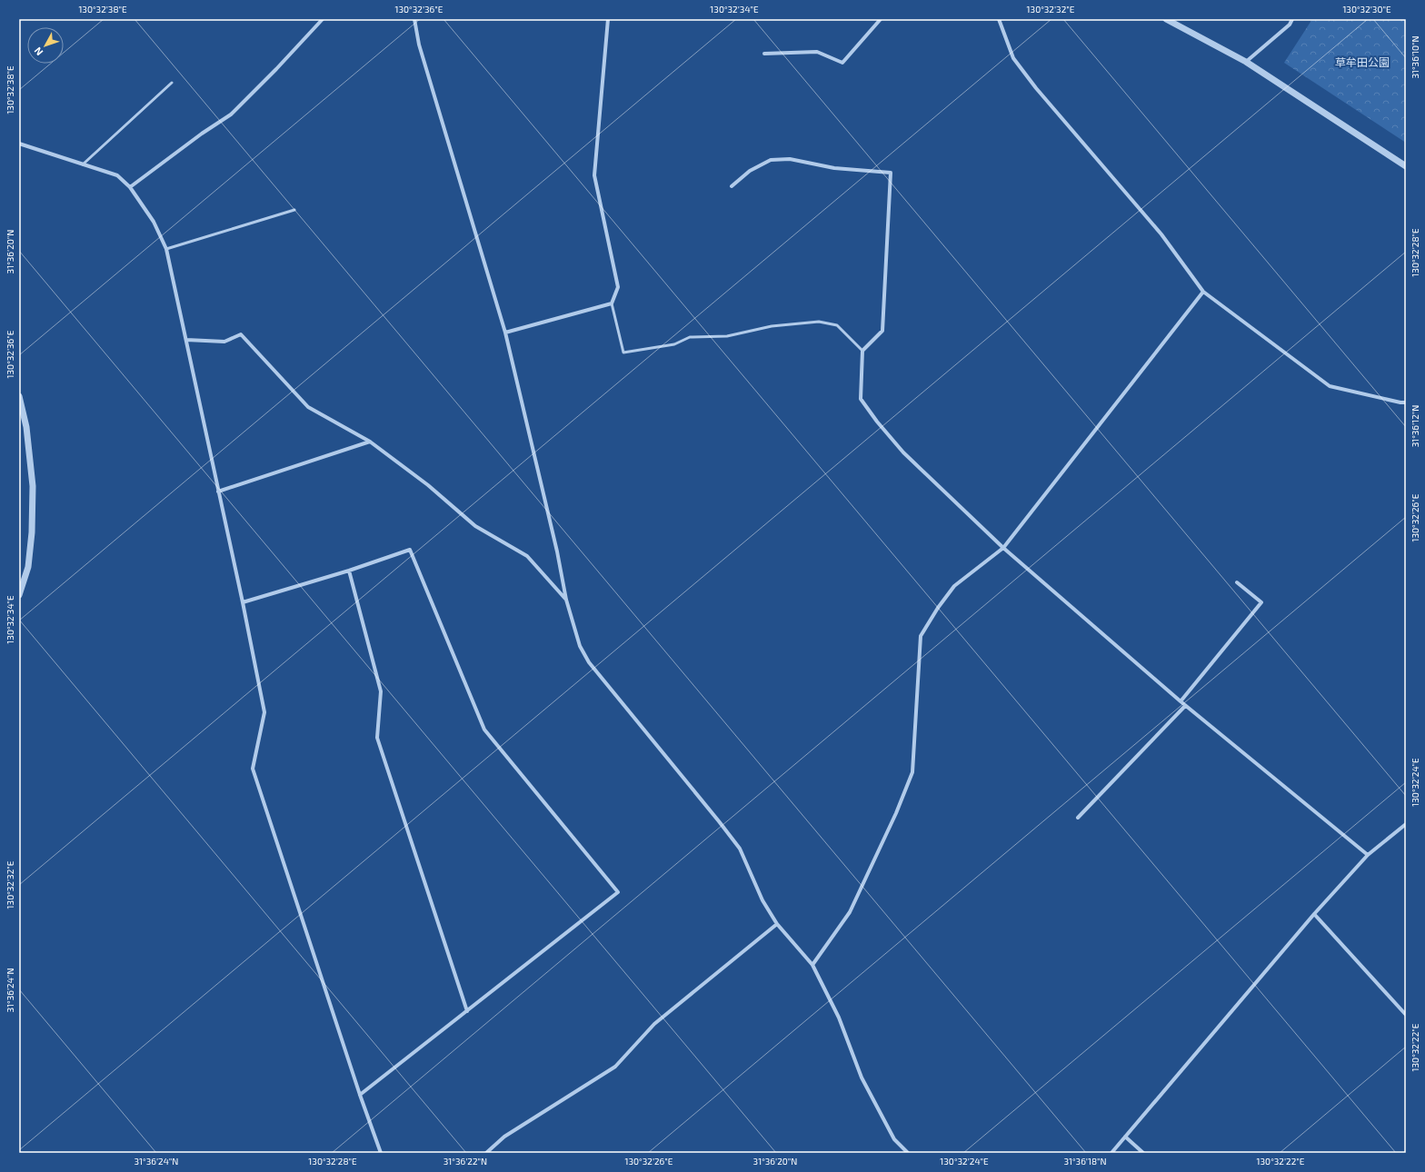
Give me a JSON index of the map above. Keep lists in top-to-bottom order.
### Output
{
  "parks": ["草牟田公園"],
  "north": "bottom left",
  "coordinates": [
    "130°32'38\"E",
    "130°32'36\"E",
    "130°32'34\"E",
    "130°32'32\"E",
    "130°32'30\"E",
    "31°36'10\"N",
    "31°36'20\"N",
    "130°32'28\"E",
    "31°36'12\"N",
    "130°32'26\"E",
    "130°32'24\"E",
    "31°36'24\"N",
    "130°32'22\"E",
    "31°36'22\"N",
    "31°36'18\"N"
  ]
}
